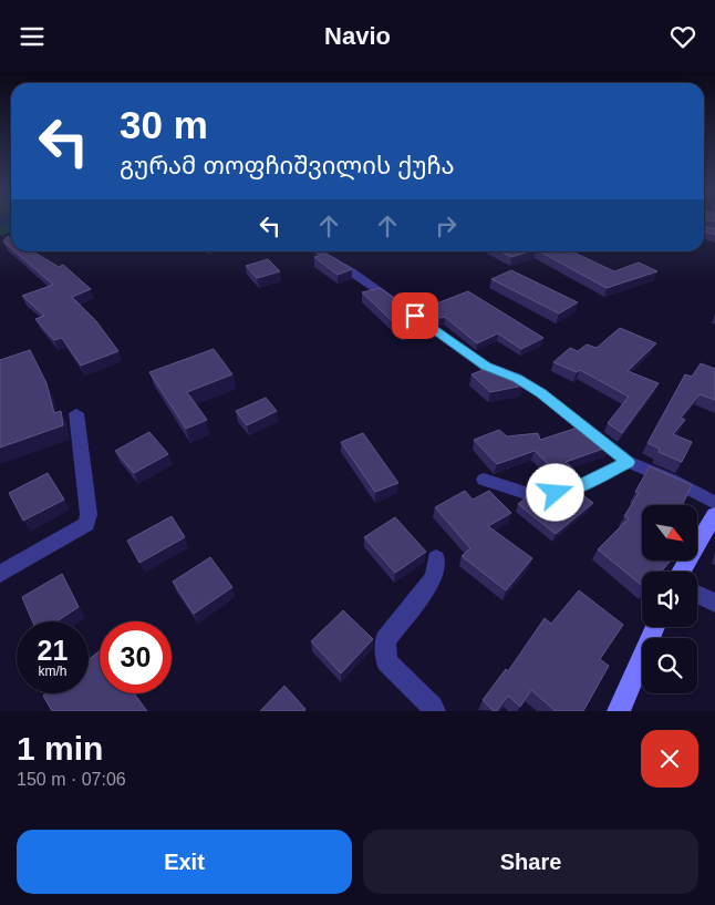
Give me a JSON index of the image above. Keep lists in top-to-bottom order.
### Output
{
  "north": "bottom right",
  "page": {
    "header": "Navio",
    "turn": ["30 m", "გურამ თოფჩიშვილის ქუჩა"],
    "speed": "21 km/h",
    "limit": "30",
    "heading": ["1 min", "150 m · 07:06"],
    "buttons": ["Exit", "Share"]
  }
}
